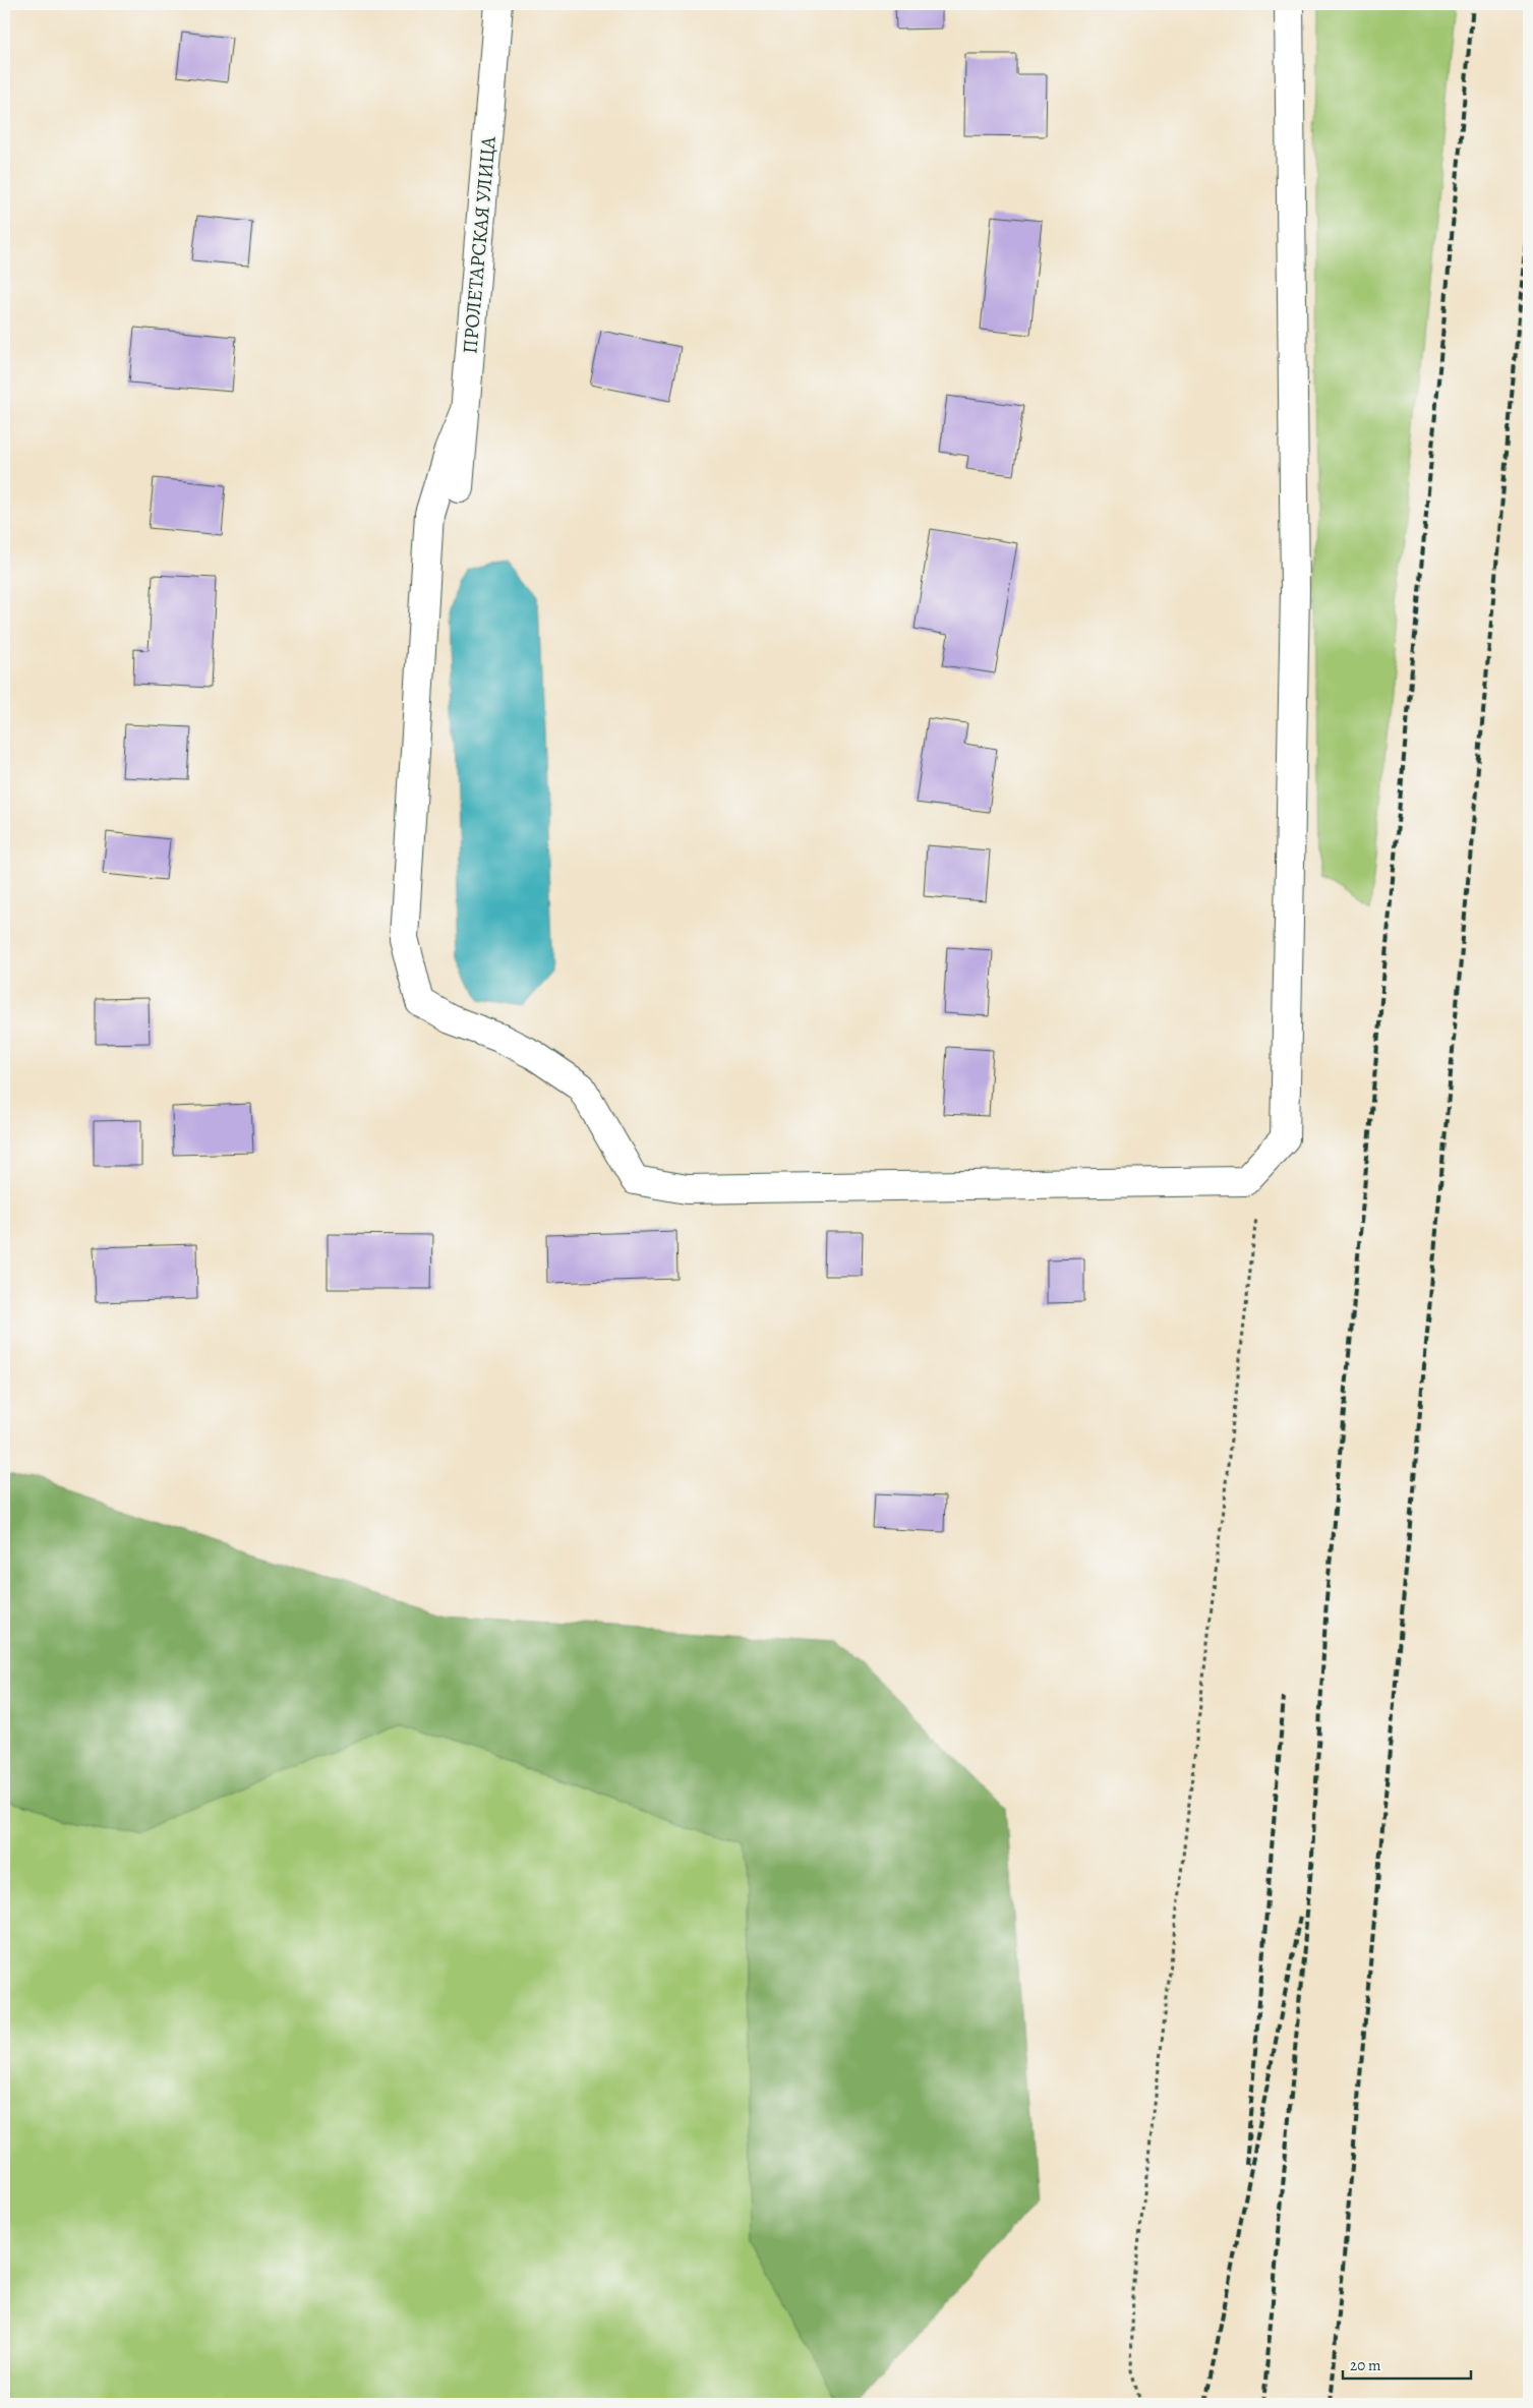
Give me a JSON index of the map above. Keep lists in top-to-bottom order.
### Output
{
  "streets": {
    "street": ["ПРОЛЕТАРСКАЯ УЛИЦА"]
  },
  "scale_bar": "20 m"
}
